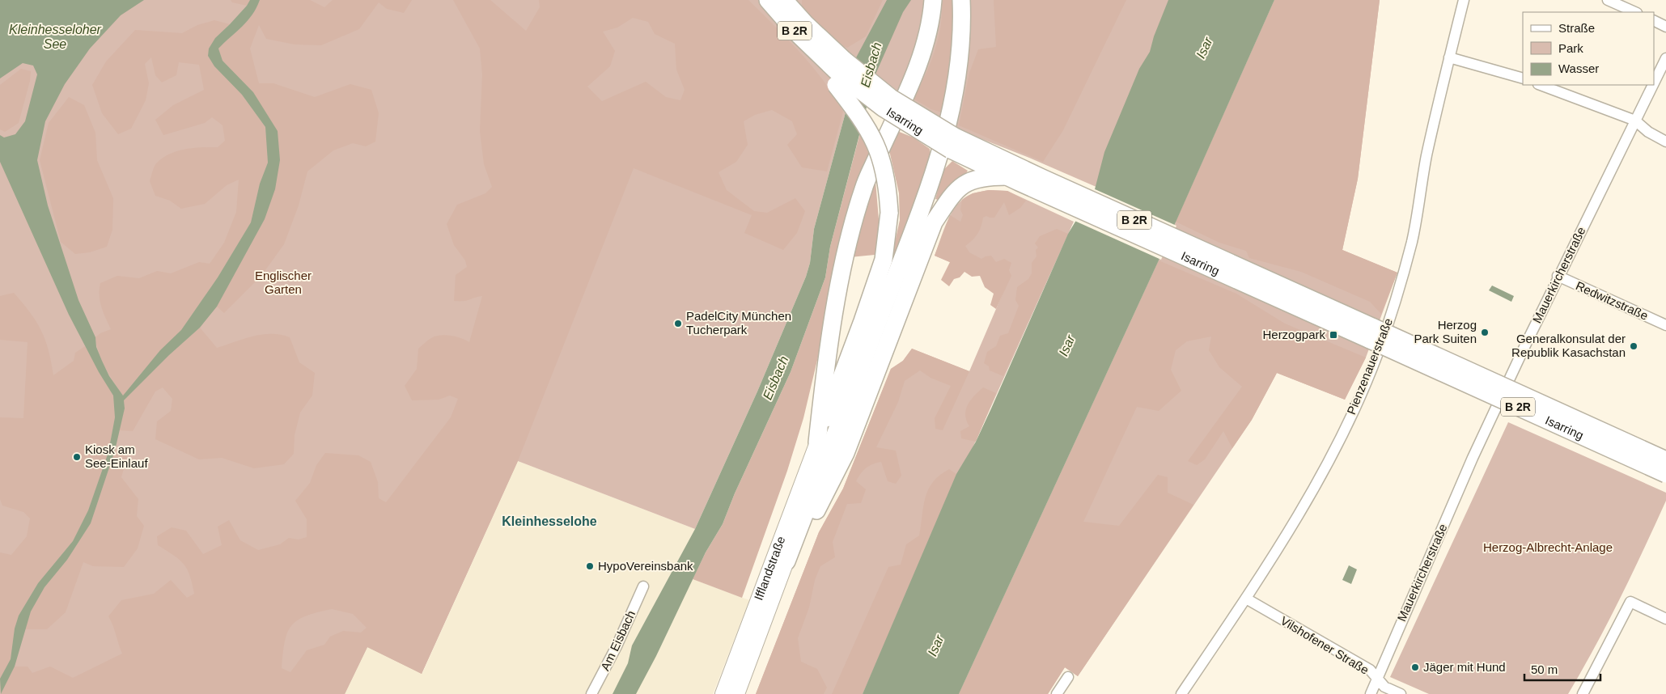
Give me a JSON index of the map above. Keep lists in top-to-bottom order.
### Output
{
  "streets": {
    "highway": ["B 2R", "Isarring"],
    "main road": ["Ifflandstraße"],
    "street": [
      "Mauerkircherstraße",
      "Redwitzstraße",
      "Pienzenauerstraße",
      "Am Eisbach",
      "Vilshofener Straße"
    ]
  },
  "crossings": [
    ["Mauerkircherstraße", "Redwitzstraße"],
    ["Mauerkircherstraße", "Vilshofener Straße"],
    ["Pienzenauerstraße", "Vilshofener Straße"]
  ],
  "districts": ["Kleinhesselohe"],
  "water": ["Kleinhesseloher See", "Isar", "Eisbach"],
  "parks": ["Englischer Garten", "Herzog-Albrecht-Anlage"],
  "places": {
    "other": [
      "PadelCity München Tucherpark",
      "Herzog Park Suiten",
      "Generalkonsulat der Republik Kasachstan",
      "Kiosk am See-Einlauf",
      "HypoVereinsbank",
      "Jäger mit Hund"
    ],
    "transit": ["Herzogpark"]
  },
  "legend": ["Straße", "Park", "Wasser"],
  "scale_bar": "50 m"
}
